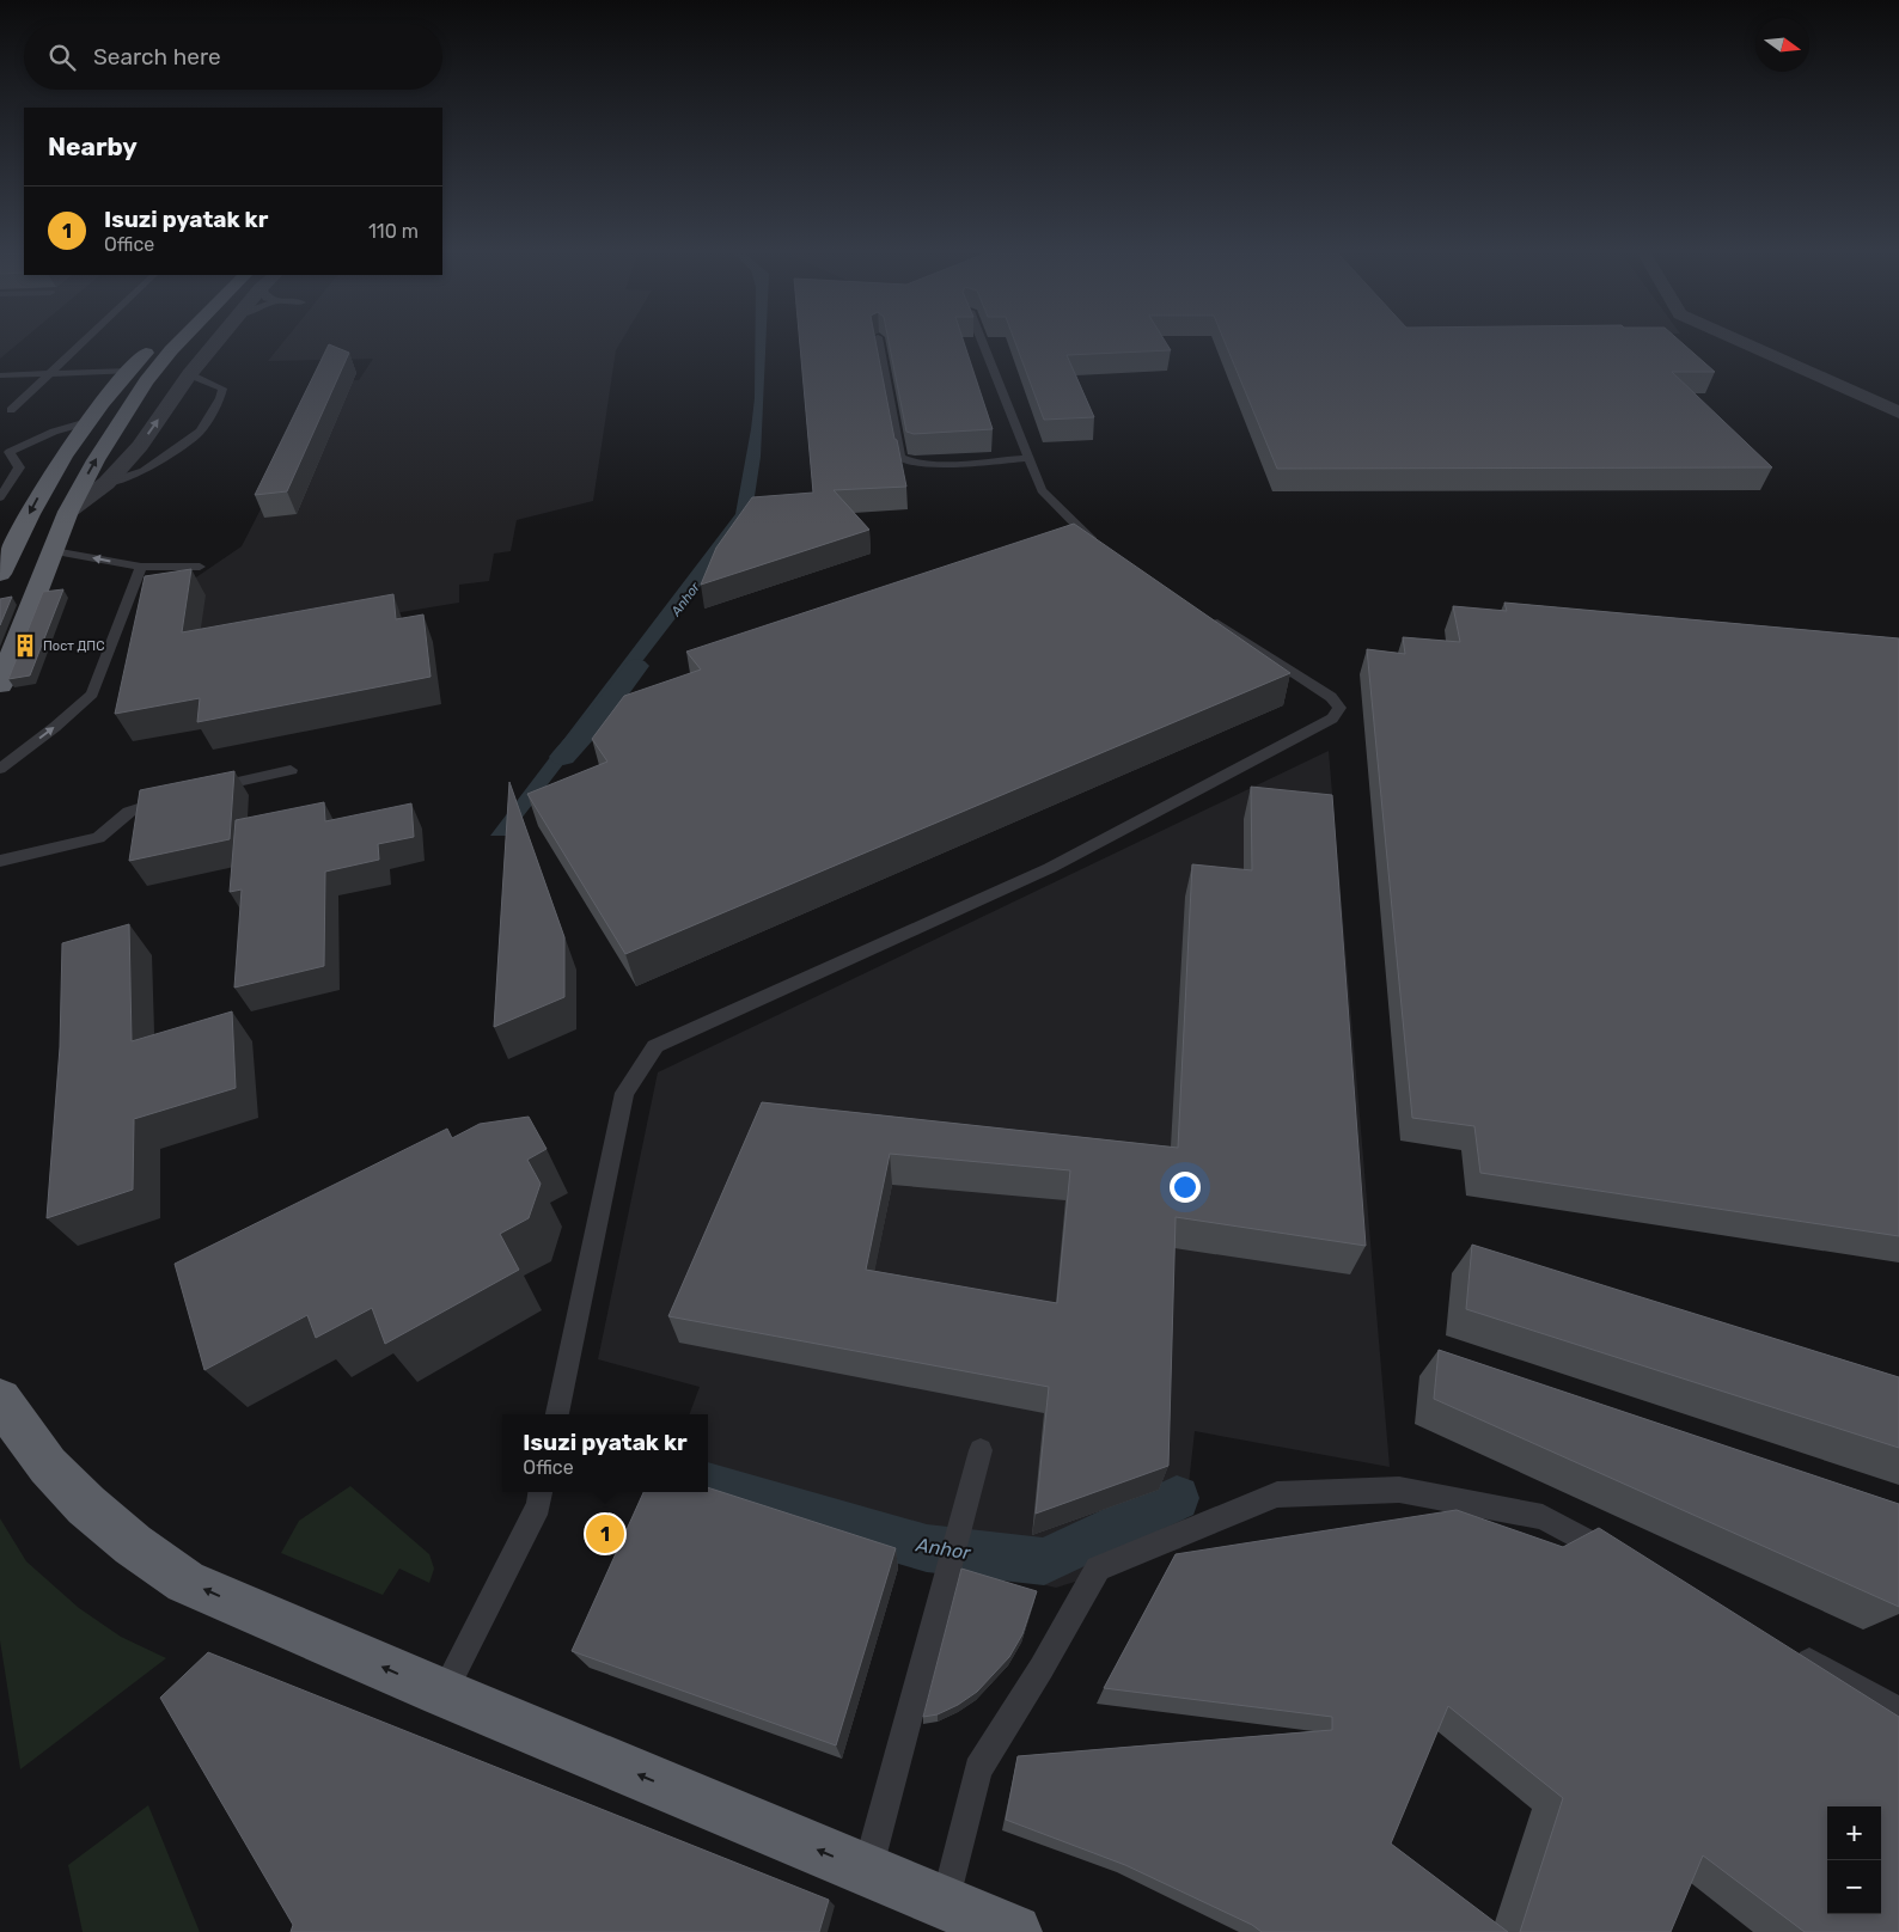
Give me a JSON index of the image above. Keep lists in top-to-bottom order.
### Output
{
  "water": ["Anhor"],
  "places": {
    "building": ["Пост ДПС"]
  },
  "north": "right",
  "page": {
    "search": "Search here",
    "heading": "Nearby",
    "list": [
      {
        "mark": "1",
        "name": "Isuzi pyatak kr",
        "note": "Office",
        "value": "110 m"
      }
    ],
    "popup": ["Isuzi pyatak kr", "Office"],
    "pins": "1",
    "map_buttons": ["+", "−"]
  }
}
